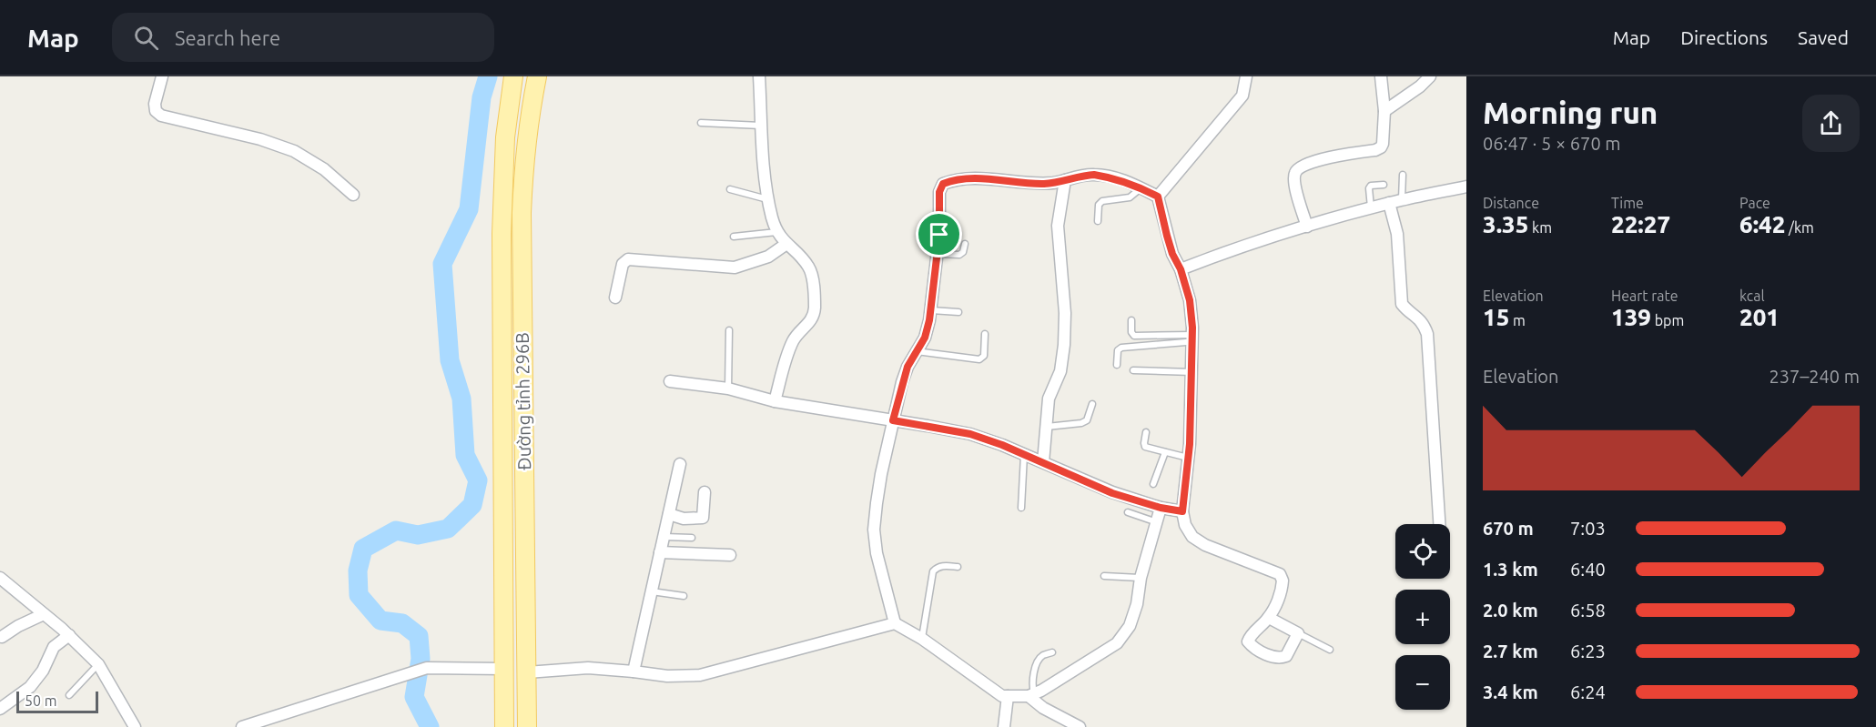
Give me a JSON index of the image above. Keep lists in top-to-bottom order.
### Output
{
  "streets": {
    "main road": ["Đường tỉnh 296B"]
  },
  "scale_bar": "50 m",
  "page": {
    "header": "Map",
    "search": "Search here",
    "nav": ["Map", "Directions", "Saved"],
    "heading": ["Morning run", "06:47 · 5 × 670 m"],
    "stats": [
      ["Distance", "3.35 km"],
      ["Time", "22:27"],
      ["Pace", "6:42 /km"],
      ["Elevation", "15 m"],
      ["Heart rate", "139 bpm"],
      ["kcal", "201"]
    ],
    "chart": ["Elevation", "237–240 m"],
    "list": [
      {
        "name": "670 m",
        "note": "7:03"
      },
      {
        "name": "1.3 km",
        "note": "6:40"
      },
      {
        "name": "2.0 km",
        "note": "6:58"
      },
      {
        "name": "2.7 km",
        "note": "6:23"
      },
      {
        "name": "3.4 km",
        "note": "6:24"
      }
    ],
    "map_buttons": ["+", "−"],
    "scale": "50 m"
  }
}
